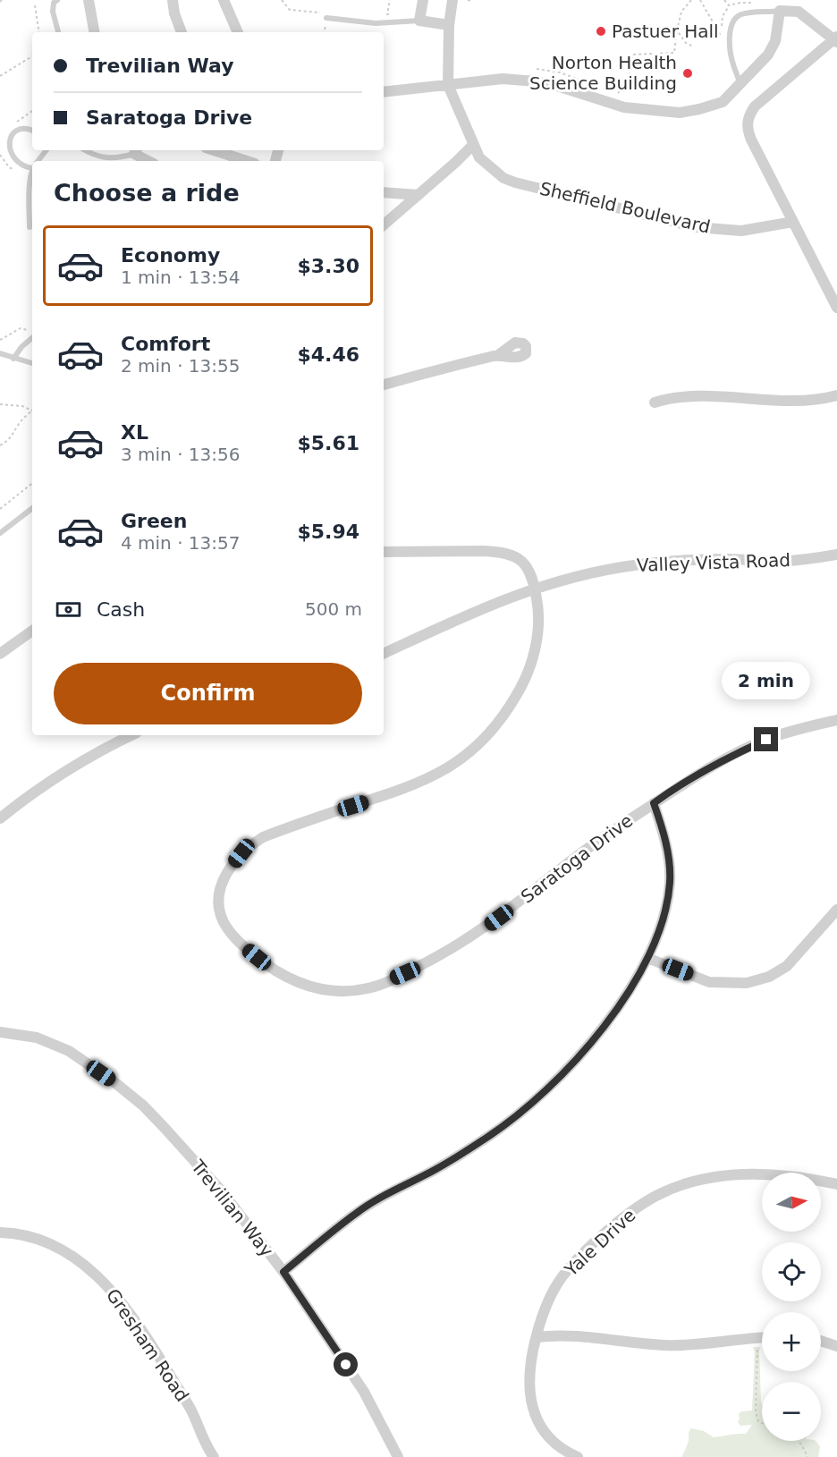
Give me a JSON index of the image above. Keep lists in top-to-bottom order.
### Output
{
  "streets": {
    "street": [
      "Sheffield Boulevard",
      "Valley Vista Road",
      "Saratoga Drive",
      "Trevilian Way",
      "Yale Drive",
      "Gresham Road"
    ]
  },
  "crossings": [
    ["Valley Vista Road", "Saratoga Drive"]
  ],
  "places": ["Pastuer Hall", "Norton Health Science Building"],
  "north": "right",
  "page": {
    "banner": ["Trevilian Way", "Saratoga Drive"],
    "heading": "Choose a ride",
    "list": [
      {
        "name": "Economy",
        "note": "1 min · 13:54",
        "value": "$3.30"
      },
      {
        "name": "Comfort",
        "note": "2 min · 13:55",
        "value": "$4.46"
      },
      {
        "name": "XL",
        "note": "3 min · 13:56",
        "value": "$5.61"
      },
      {
        "name": "Green",
        "note": "4 min · 13:57",
        "value": "$5.94"
      }
    ],
    "pay": ["Cash", "500 m"],
    "buttons": "Confirm",
    "bubble": "2 min",
    "map_buttons": ["+", "−"]
  }
}
